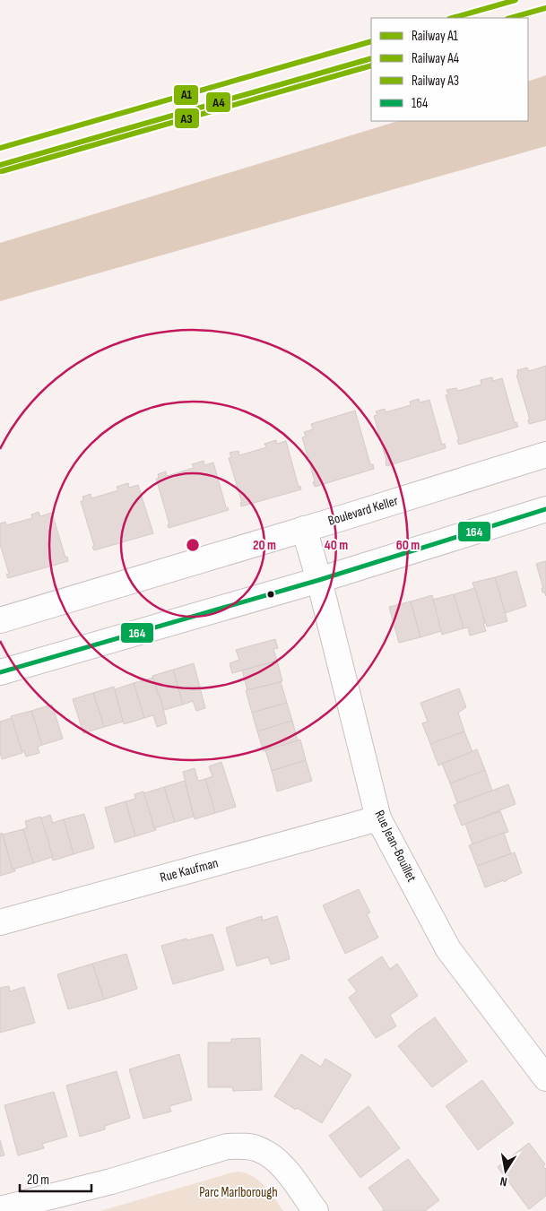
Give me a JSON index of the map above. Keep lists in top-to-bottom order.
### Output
{
  "streets": {
    "street": ["Boulevard Keller", "Rue Jean-Bouillet", "Rue Kaufman"]
  },
  "crossings": [
    ["Boulevard Keller", "Rue Jean-Bouillet"],
    ["Rue Jean-Bouillet", "Rue Kaufman"]
  ],
  "parks": ["Parc Marlborough"],
  "lines": [
    "rail line A1",
    "rail line A4",
    "rail line A3",
    "transit line 164"
  ],
  "legend": [
    "Railway A1",
    "Railway A4",
    "Railway A3",
    "164"
  ],
  "scale_bar": "20 m",
  "north": "bottom",
  "rings": ["20 m", "40 m", "60 m"]
}
